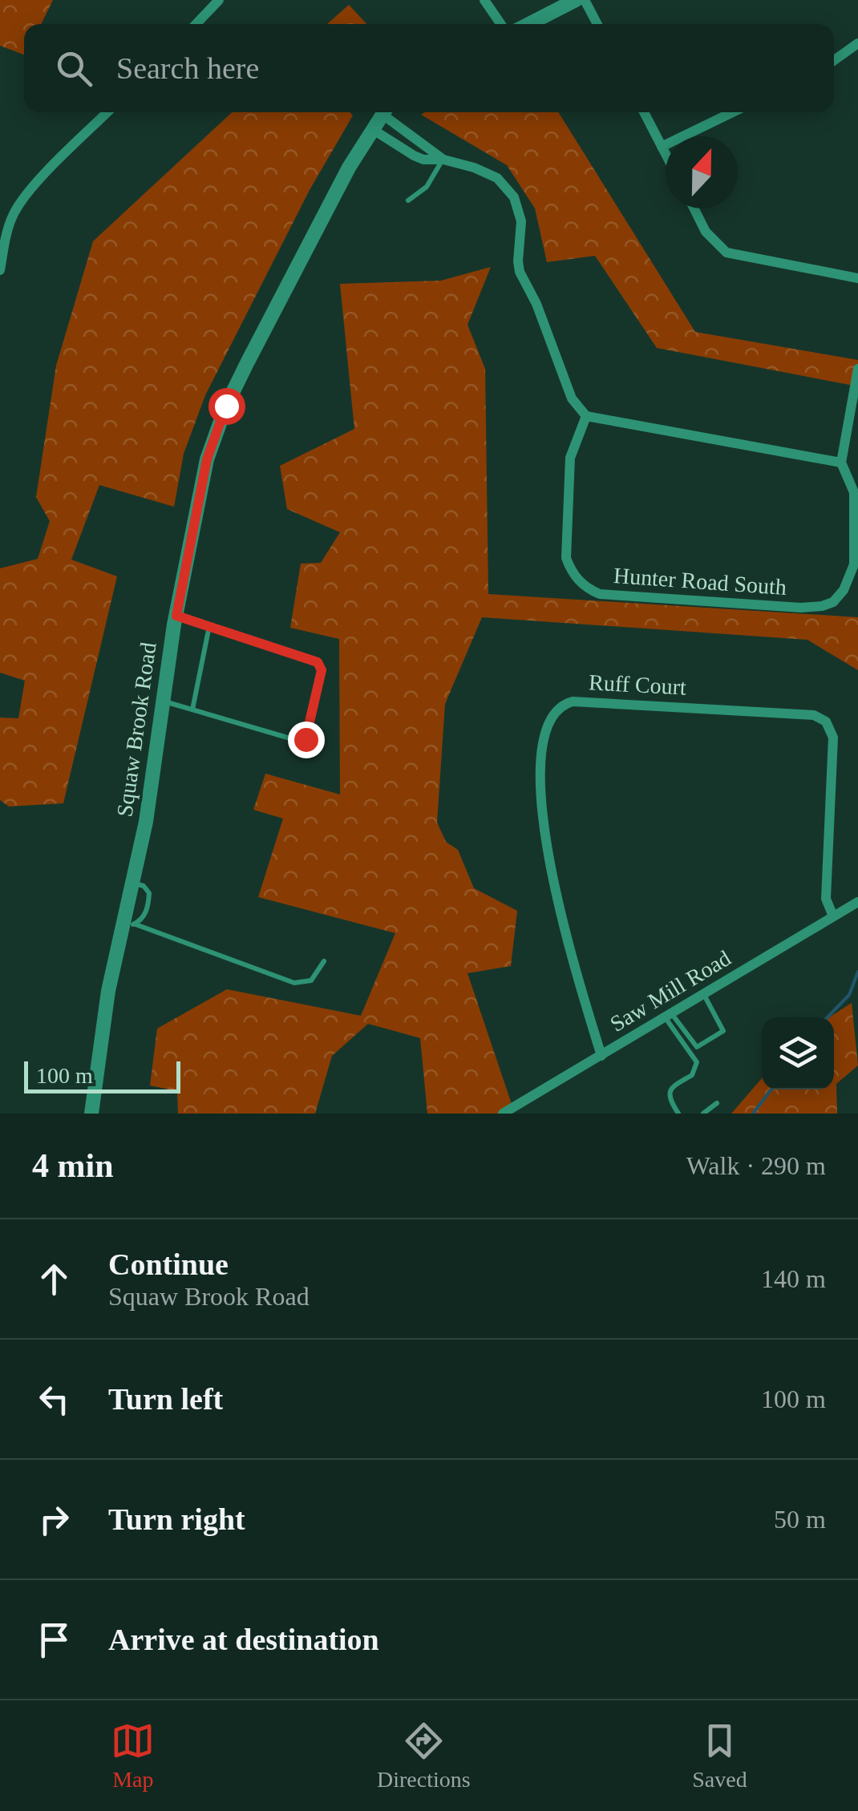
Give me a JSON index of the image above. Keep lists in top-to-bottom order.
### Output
{
  "streets": {
    "street": [
      "Hunter Road South",
      "Ruff Court",
      "Squaw Brook Road",
      "Saw Mill Road"
    ]
  },
  "crossings": [
    ["Ruff Court", "Saw Mill Road"]
  ],
  "scale_bar": "100 m",
  "north": "top",
  "page": {
    "search": "Search here",
    "scale": "100 m",
    "heading": ["4 min", "Walk · 290 m"],
    "list": [
      ["Continue", "Squaw Brook Road", "140 m"],
      ["Turn left", "100 m"],
      ["Turn right", "50 m"],
      "Arrive at destination"
    ],
    "nav": ["Map", "Directions", "Saved"]
  }
}
